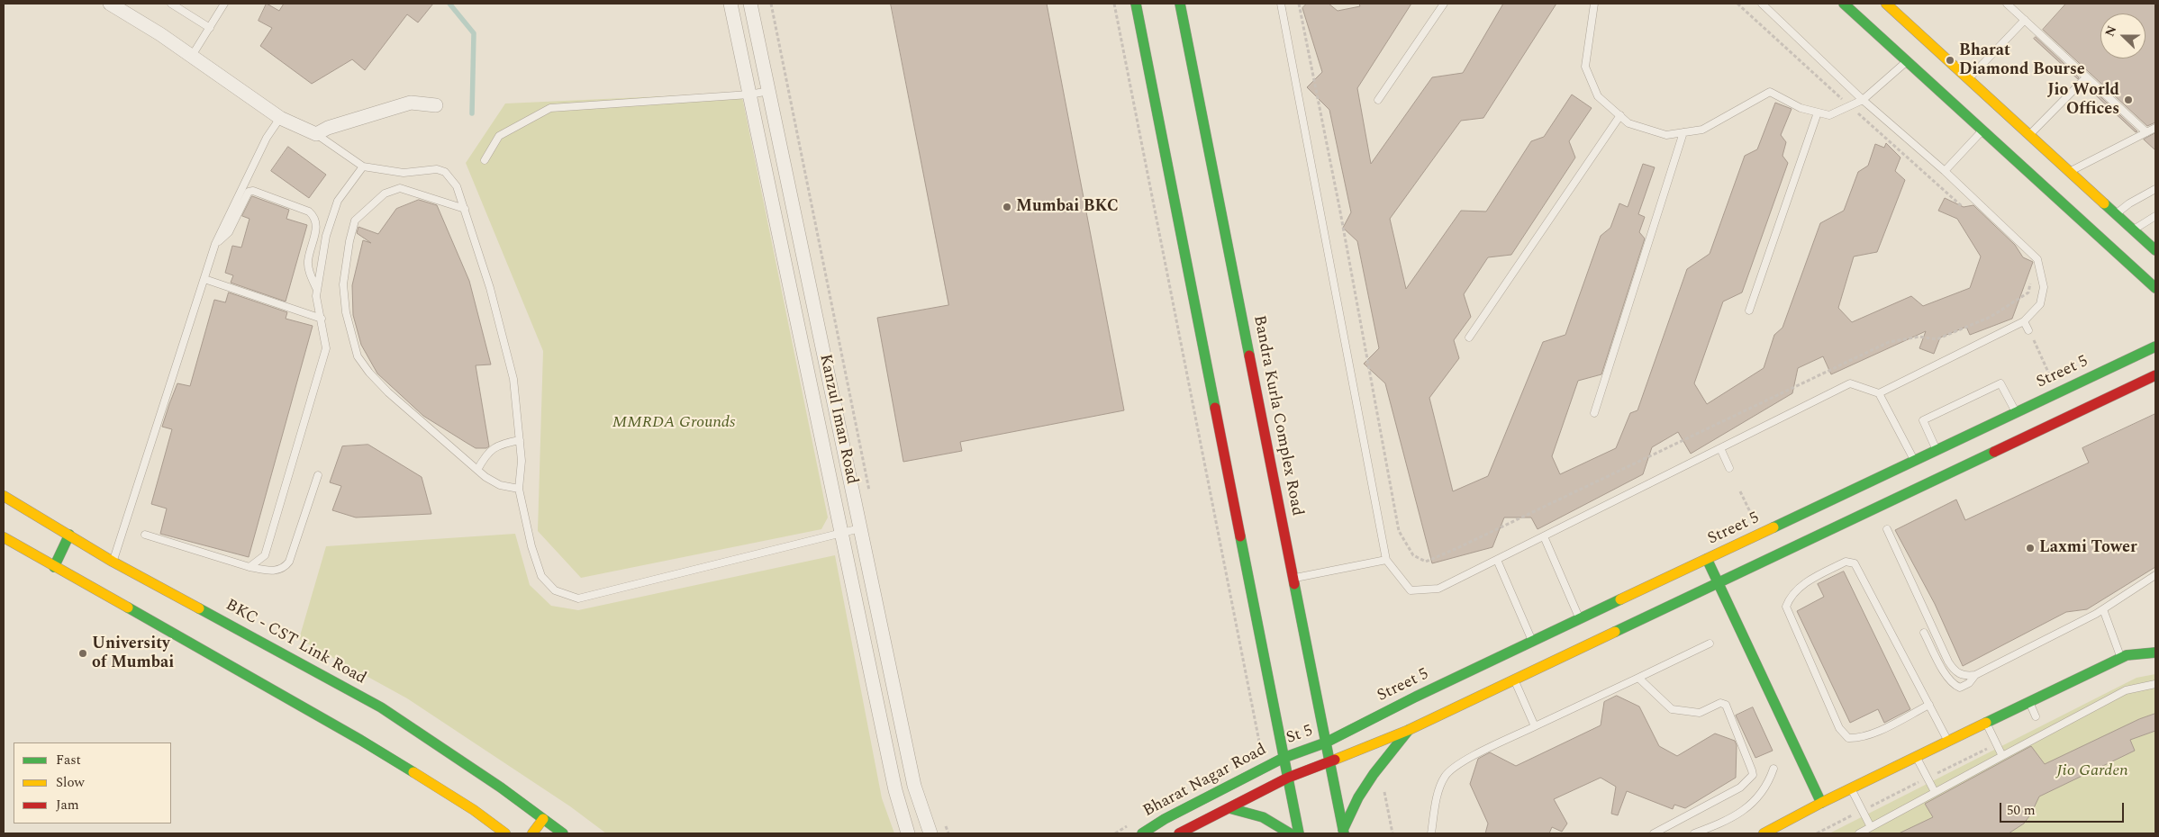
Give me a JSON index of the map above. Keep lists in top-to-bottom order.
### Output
{
  "streets": {
    "street": [
      "Street 5",
      "Bandra Kurla Complex Road",
      "Kanzul Iman Road",
      "BKC - CST Link Road",
      "St 5",
      "Bharat Nagar Road"
    ]
  },
  "crossings": [
    ["Street 5", "Bandra Kurla Complex Road"],
    ["Street 5", "St 5"],
    ["Bandra Kurla Complex Road", "St 5"],
    ["St 5", "Bharat Nagar Road"]
  ],
  "parks": ["MMRDA Grounds", "Jio Garden"],
  "places": [
    "Bharat Diamond Bourse",
    "Jio World Offices",
    "Mumbai BKC",
    "Laxmi Tower",
    "University of Mumbai"
  ],
  "legend": ["Fast", "Slow", "Jam"],
  "scale_bar": "50 m",
  "north": "left"
}
